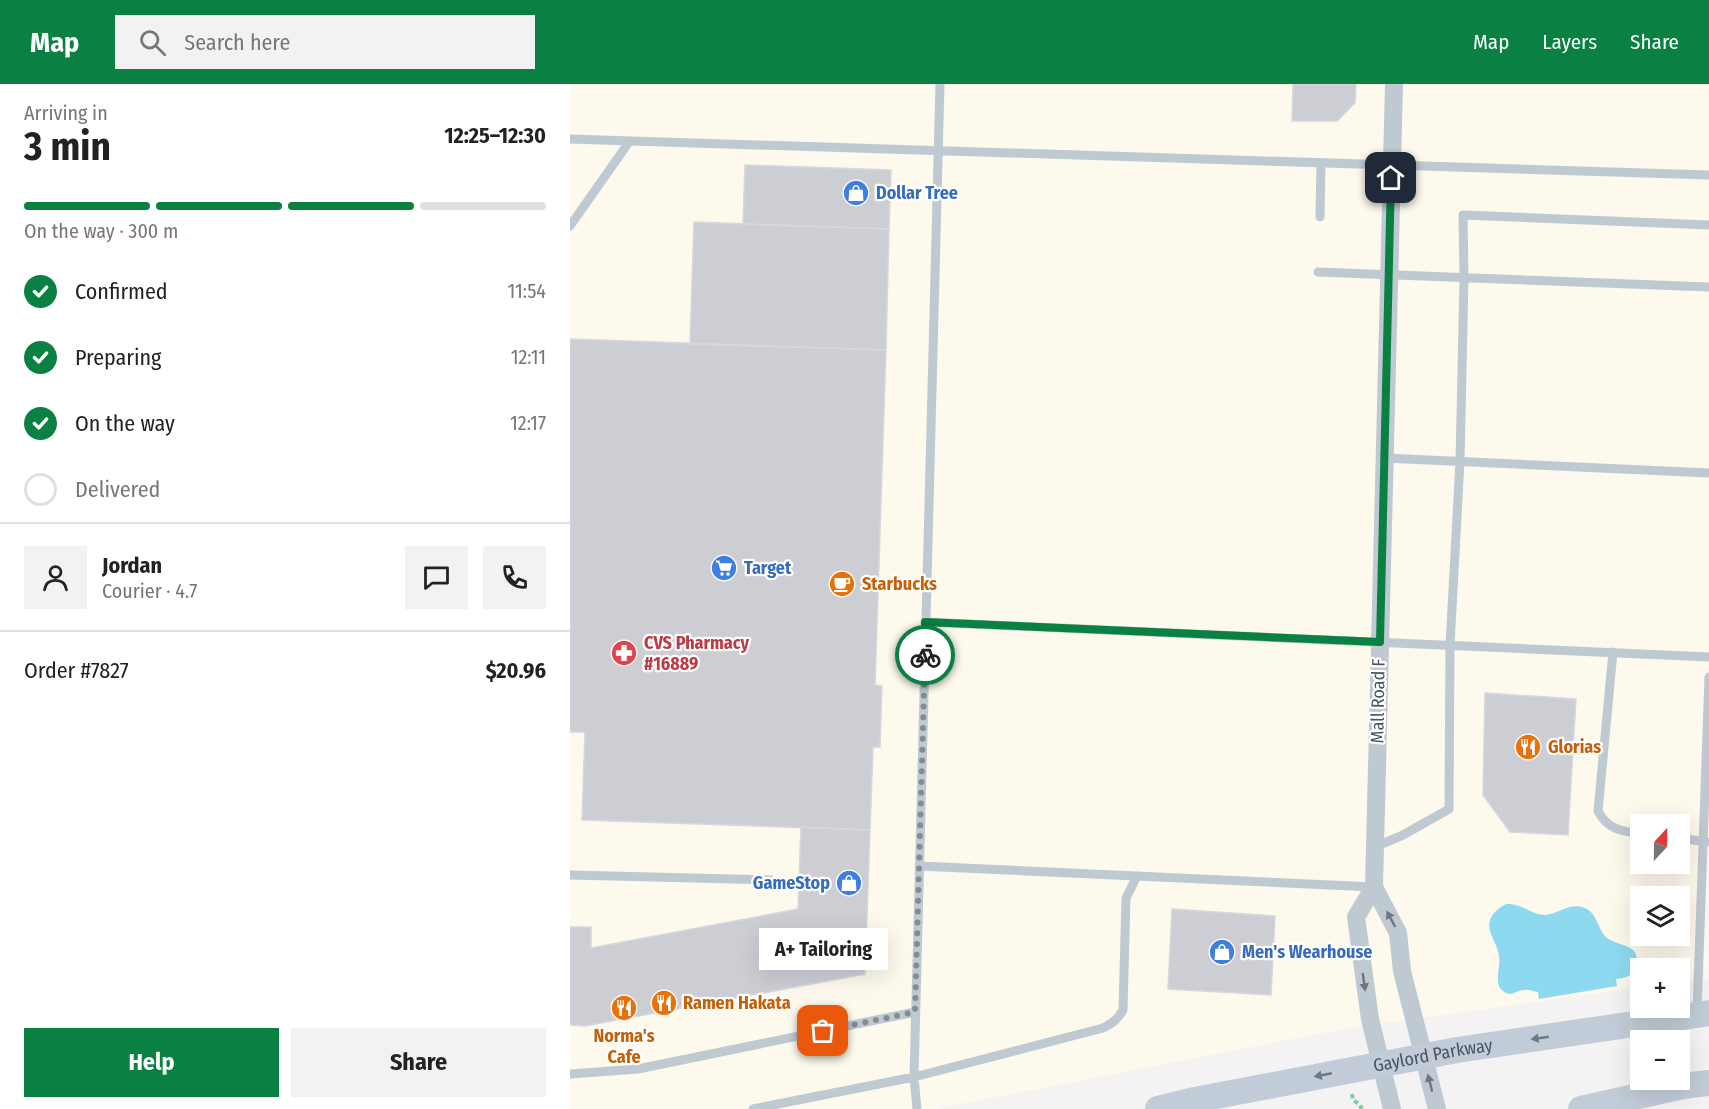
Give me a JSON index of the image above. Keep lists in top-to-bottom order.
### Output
{
  "streets": {
    "street": ["Mall Road F", "Gaylord Parkway"]
  },
  "crossings": [
    ["Mall Road F", "Gaylord Parkway"]
  ],
  "one_way": ["Gaylord Parkway"],
  "places": {
    "shop": ["Dollar Tree", "GameStop", "Men's Wearhouse"],
    "supermarket": ["Target"],
    "cafe": ["Starbucks"],
    "pharmacy": ["CVS Pharmacy #16889"],
    "restaurant": ["Glorias", "Ramen Hakata", "Norma's Cafe"],
    "other": ["A+ Tailoring"]
  },
  "north": "top",
  "page": {
    "header": "Map",
    "search": "Search here",
    "nav": ["Map", "Layers", "Share"],
    "heading": ["3 min", "Arriving in", "12:25–12:30"],
    "panel": [
      "Jordan",
      "Courier · 4.7",
      "Order #7827",
      "$20.96"
    ],
    "bar": "On the way · 300 m",
    "list": [
      ["Confirmed", "11:54"],
      ["Preparing", "12:11"],
      ["On the way", "12:17"],
      "Delivered"
    ],
    "map_buttons": ["+", "−"],
    "bubble": "A+ Tailoring",
    "buttons": ["Help", "Share"]
  }
}
